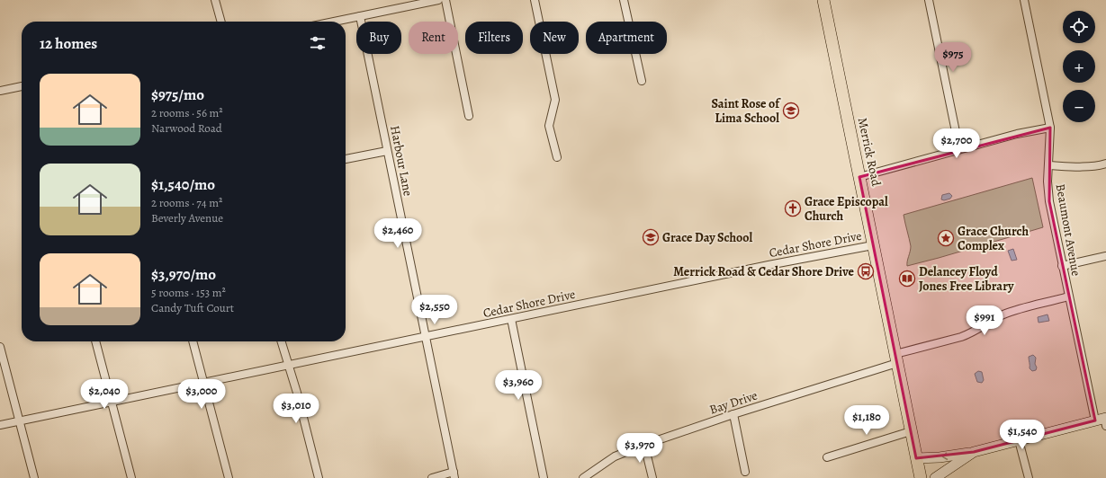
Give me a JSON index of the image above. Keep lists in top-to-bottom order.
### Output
{
  "streets": {
    "main road": ["Merrick Road"],
    "street": [
      "Harbour Lane",
      "Beaumont Avenue",
      "Cedar Shore Drive",
      "Bay Drive"
    ]
  },
  "crossings": [
    ["Merrick Road", "Cedar Shore Drive"],
    ["Merrick Road", "Bay Drive"],
    ["Harbour Lane", "Cedar Shore Drive"],
    ["Beaumont Avenue", "Bay Drive"]
  ],
  "places": {
    "school or university": ["Saint Rose of Lima School", "Grace Day School"],
    "church": ["Grace Episcopal Church"],
    "place": ["Grace Church Complex"],
    "bus stop": ["Merrick Road & Cedar Shore Drive"],
    "library": ["Delancey Floyd Jones Free Library"]
  },
  "page": {
    "map_buttons": ["+", "−"],
    "chip": [
      "Buy",
      "Rent",
      "Filters",
      "New",
      "Apartment"
    ],
    "heading": "12 homes",
    "price": [
      "$975",
      "$2,700",
      "$2,460",
      "$2,550",
      "$991",
      "$3,960",
      "$2,040",
      "$3,000",
      "$3,010",
      "$1,180",
      "$1,540",
      "$3,970"
    ],
    "list": [
      {
        "name": "$975/mo",
        "note": "2 rooms · 56 m² · Narwood Road"
      },
      {
        "name": "$1,540/mo",
        "note": "2 rooms · 74 m² · Beverly Avenue"
      },
      {
        "name": "$3,970/mo",
        "note": "5 rooms · 153 m² · Candy Tuft Court"
      }
    ]
  }
}
